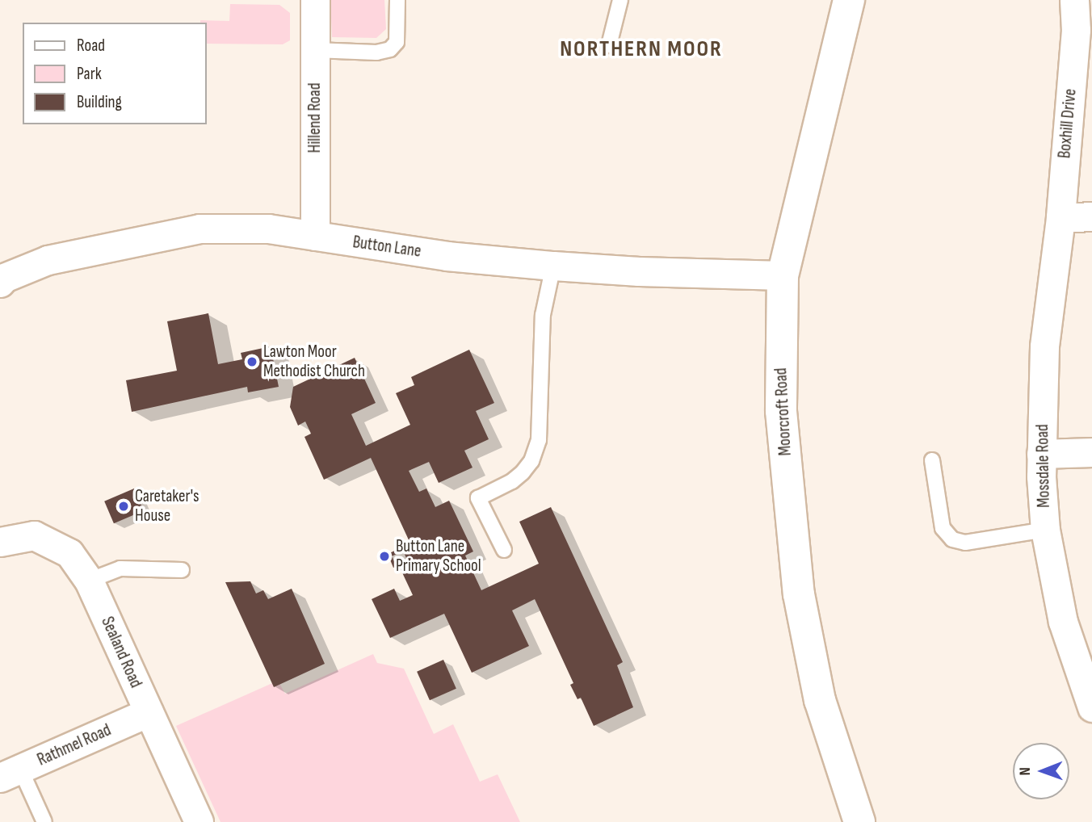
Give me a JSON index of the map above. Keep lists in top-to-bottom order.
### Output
{
  "streets": {
    "street": [
      "Hillend Road",
      "Boxhill Drive",
      "Button Lane",
      "Moorcroft Road",
      "Mossdale Road",
      "Sealand Road",
      "Rathmel Road"
    ]
  },
  "crossings": [
    ["Hillend Road", "Button Lane"],
    ["Boxhill Drive", "Mossdale Road"],
    ["Button Lane", "Moorcroft Road"],
    ["Sealand Road", "Rathmel Road"]
  ],
  "districts": ["NORTHERN MOOR"],
  "places": ["Lawton Moor Methodist Church", "Caretaker's House", "Button Lane Primary School"],
  "legend": ["Road", "Park", "Building"],
  "north": "left"
}
